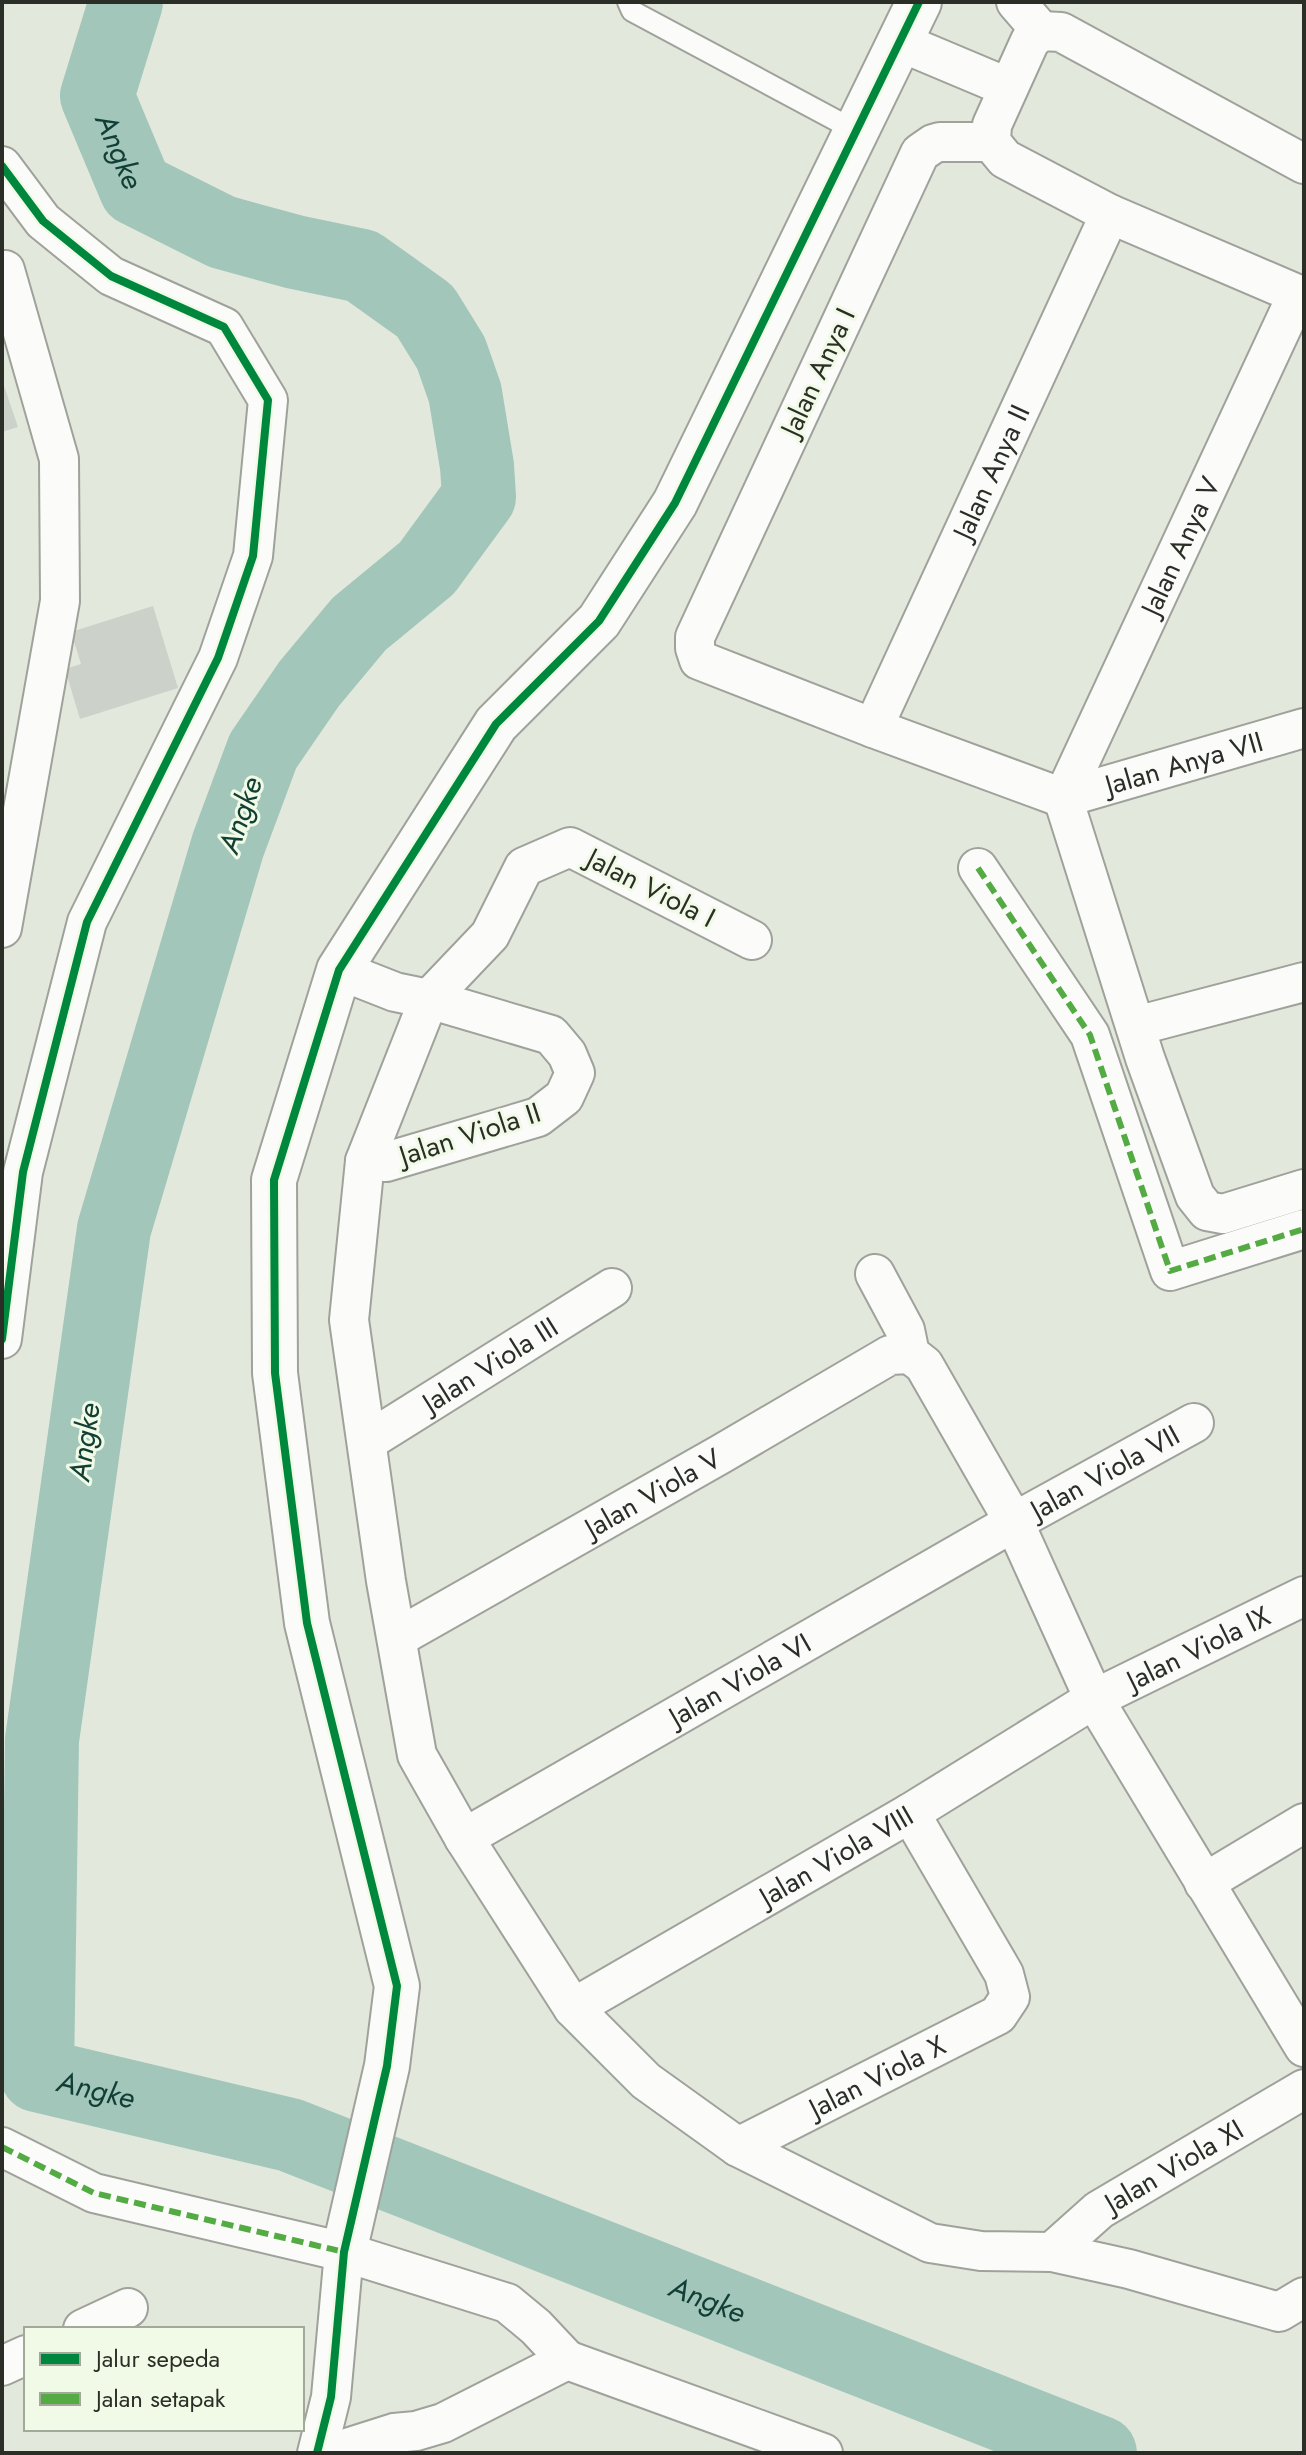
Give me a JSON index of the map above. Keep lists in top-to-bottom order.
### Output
{
  "streets": {
    "street": [
      "Jalan Anya I",
      "Jalan Anya II",
      "Jalan Anya V",
      "Jalan Anya VII",
      "Jalan Viola I",
      "Jalan Viola II",
      "Jalan Viola III",
      "Jalan Viola VII",
      "Jalan Viola V",
      "Jalan Viola IX",
      "Jalan Viola VI",
      "Jalan Viola VIII",
      "Jalan Viola X",
      "Jalan Viola XI"
    ]
  },
  "crossings": [
    ["Jalan Anya I", "Jalan Anya II"],
    ["Jalan Anya V", "Jalan Anya VII"],
    ["Jalan Viola I", "Jalan Viola II"],
    ["Jalan Viola VII", "Jalan Viola VI"],
    ["Jalan Viola IX", "Jalan Viola VIII"],
    ["Jalan Viola VIII", "Jalan Viola X"]
  ],
  "water": ["Angke"],
  "legend": ["Jalur sepeda", "Jalan setapak"]
}
